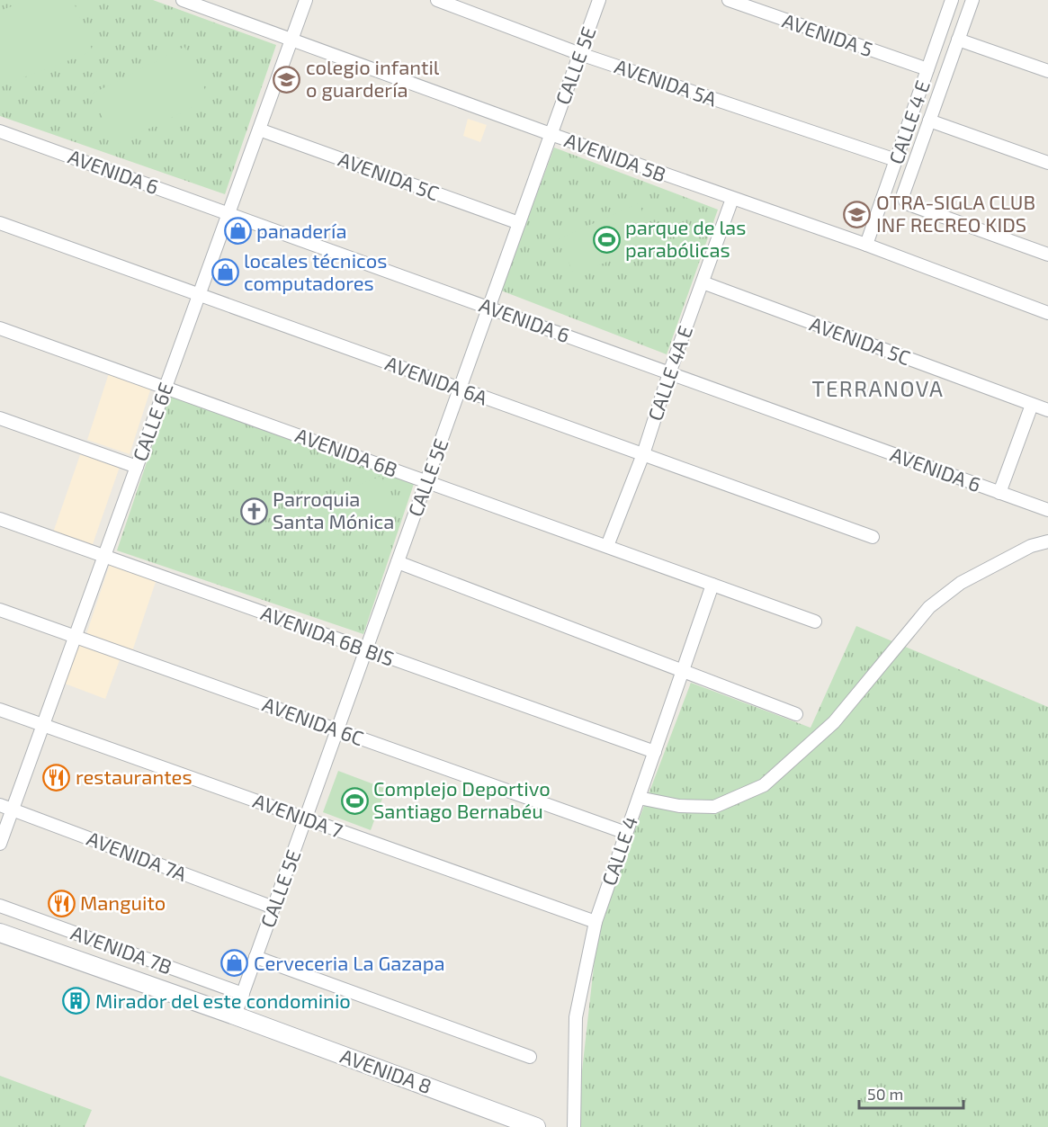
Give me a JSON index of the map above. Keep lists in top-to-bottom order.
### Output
{
  "streets": {
    "street": [
      "AVENIDA 5",
      "CALLE 5E",
      "AVENIDA 5A",
      "CALLE 4 E",
      "AVENIDA 5B",
      "AVENIDA 6",
      "AVENIDA 5C",
      "CALLE 4A E",
      "AVENIDA 6A",
      "CALLE 6E",
      "AVENIDA 6B",
      "AVENIDA 6B BIS",
      "AVENIDA 6C",
      "AVENIDA 7",
      "CALLE 4",
      "AVENIDA 7A",
      "AVENIDA 7B",
      "AVENIDA 8"
    ]
  },
  "crossings": [
    ["AVENIDA 5", "CALLE 4 E"],
    ["CALLE 5E", "AVENIDA 5A"],
    ["CALLE 5E", "AVENIDA 5B"],
    ["CALLE 5E", "AVENIDA 6"],
    ["CALLE 5E", "AVENIDA 5C"],
    ["CALLE 5E", "AVENIDA 6A"],
    ["CALLE 5E", "AVENIDA 6B"],
    ["CALLE 5E", "AVENIDA 6B BIS"],
    ["CALLE 5E", "AVENIDA 6C"],
    ["CALLE 5E", "AVENIDA 7"],
    ["CALLE 5E", "AVENIDA 7A"],
    ["CALLE 5E", "AVENIDA 7B"],
    ["CALLE 5E", "AVENIDA 8"],
    ["AVENIDA 5A", "CALLE 4 E"],
    ["CALLE 4 E", "AVENIDA 5B"],
    ["AVENIDA 5B", "CALLE 4A E"],
    ["AVENIDA 5B", "CALLE 6E"],
    ["AVENIDA 6", "CALLE 4A E"],
    ["AVENIDA 6", "CALLE 6E"],
    ["AVENIDA 5C", "CALLE 4A E"],
    ["AVENIDA 5C", "CALLE 6E"],
    ["CALLE 4A E", "AVENIDA 6A"],
    ["CALLE 4A E", "AVENIDA 6B"],
    ["AVENIDA 6A", "CALLE 6E"],
    ["CALLE 6E", "AVENIDA 6B"],
    ["CALLE 6E", "AVENIDA 6B BIS"],
    ["CALLE 6E", "AVENIDA 6C"],
    ["CALLE 6E", "AVENIDA 7"],
    ["CALLE 6E", "AVENIDA 7A"],
    ["AVENIDA 6B", "CALLE 4"],
    ["AVENIDA 6B BIS", "CALLE 4"],
    ["AVENIDA 6C", "CALLE 4"],
    ["AVENIDA 7", "CALLE 4"],
    ["AVENIDA 7B", "AVENIDA 8"]
  ],
  "districts": ["TERRANOVA"],
  "places": {
    "school or university": ["colegio infantil o guardería", "OTRA-SIGLA CLUB INF RECREO KIDS"],
    "shop": ["panadería", "locales técnicos computadores", "Cerveceria La Gazapa"],
    "sports": ["parque de las parabólicas", "Complejo Deportivo Santiago Bernabéu"],
    "church": ["Parroquia Santa Mónica"],
    "restaurant": ["restaurantes", "Manguito"],
    "building": ["Mirador del este condominio"]
  },
  "scale_bar": "50 m"
}
